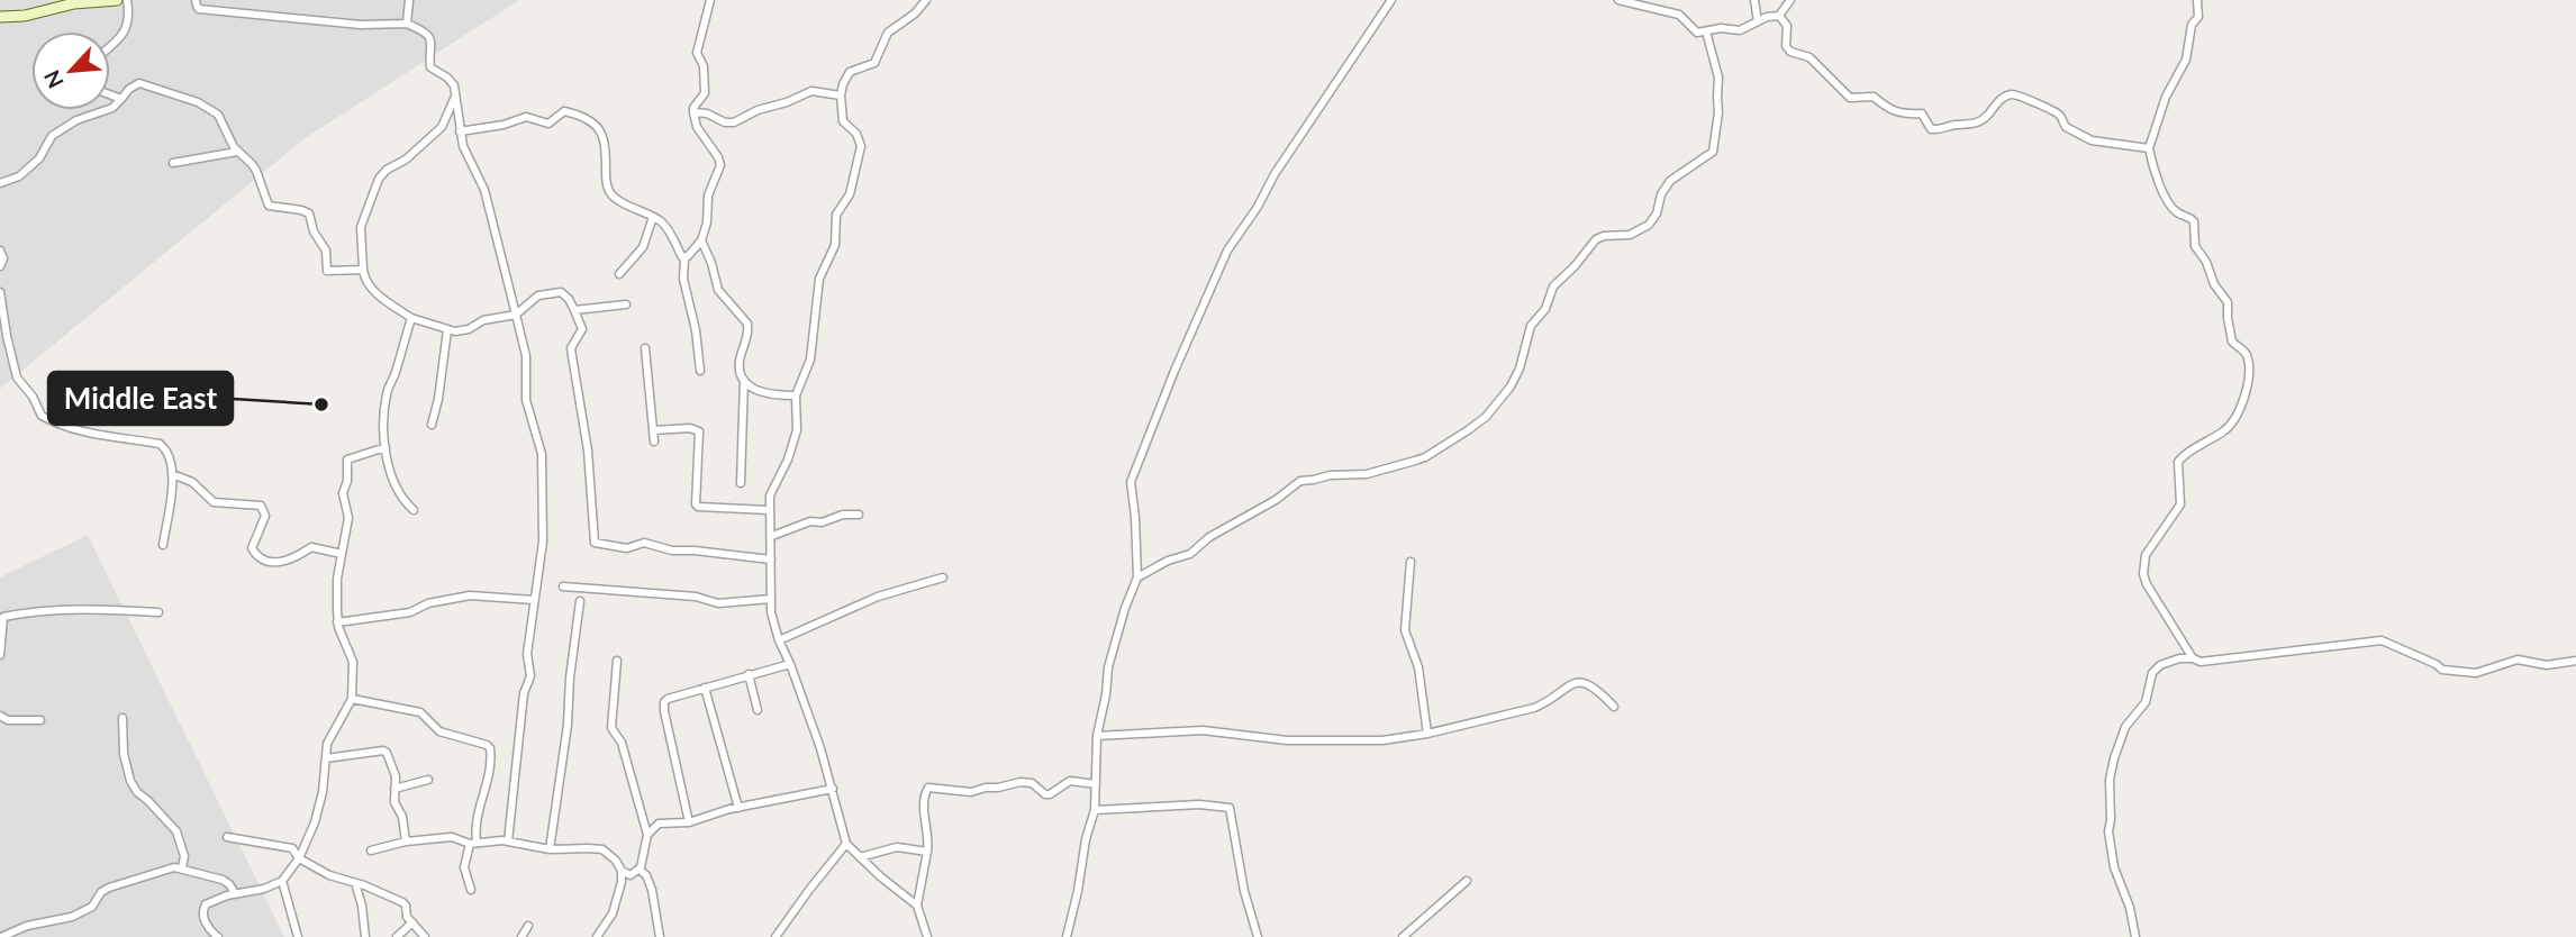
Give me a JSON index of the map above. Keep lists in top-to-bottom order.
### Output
{
  "places": ["Middle East"],
  "north": "bottom left"
}
